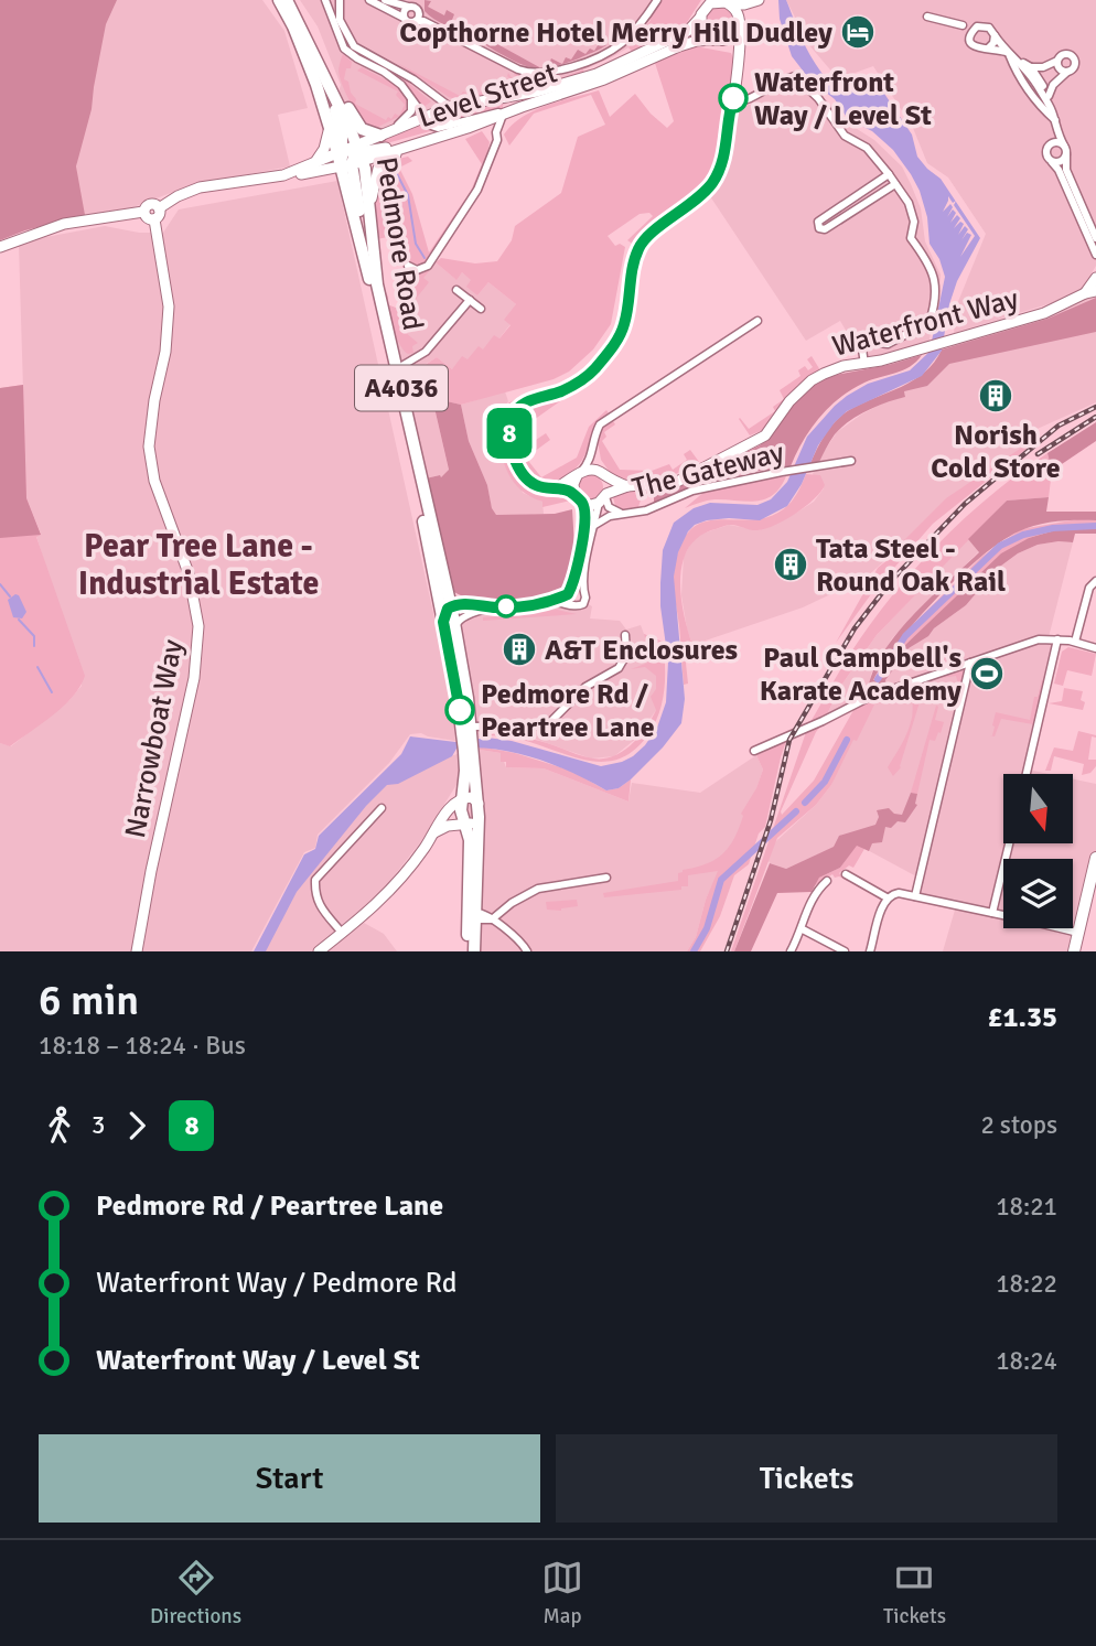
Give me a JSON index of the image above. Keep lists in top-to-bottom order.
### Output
{
  "streets": {
    "highway": ["Pedmore Road", "A4036"],
    "street": [
      "Level Street",
      "Waterfront Way",
      "The Gateway",
      "Narrowboat Way"
    ]
  },
  "crossings": [
    ["Level Street", "Pedmore Road"],
    ["Pedmore Road", "A4036"],
    ["Waterfront Way", "The Gateway"]
  ],
  "districts": ["Pear Tree Lane - Industrial Estate"],
  "places": {
    "hotel": ["Copthorne Hotel Merry Hill Dudley"],
    "other": ["Waterfront Way / Level St", "Pedmore Rd / Peartree Lane"],
    "building": ["Norish Cold Store", "Tata Steel - Round Oak Rail", "A&T Enclosures"],
    "sports": ["Paul Campbell's Karate Academy"]
  },
  "lines": ["bus line 8"],
  "north": "bottom",
  "page": {
    "on_map": "8",
    "heading": ["6 min", "18:18 – 18:24 · Bus", "£1.35"],
    "legs": ["3", "8", "2 stops"],
    "list": [
      {
        "name": "Pedmore Rd / Peartree Lane",
        "value": "18:21"
      },
      {
        "name": "Waterfront Way / Pedmore Rd",
        "value": "18:22"
      },
      {
        "name": "Waterfront Way / Level St",
        "value": "18:24"
      }
    ],
    "buttons": ["Start", "Tickets"],
    "tabs": ["Directions", "Map", "Tickets"]
  }
}
